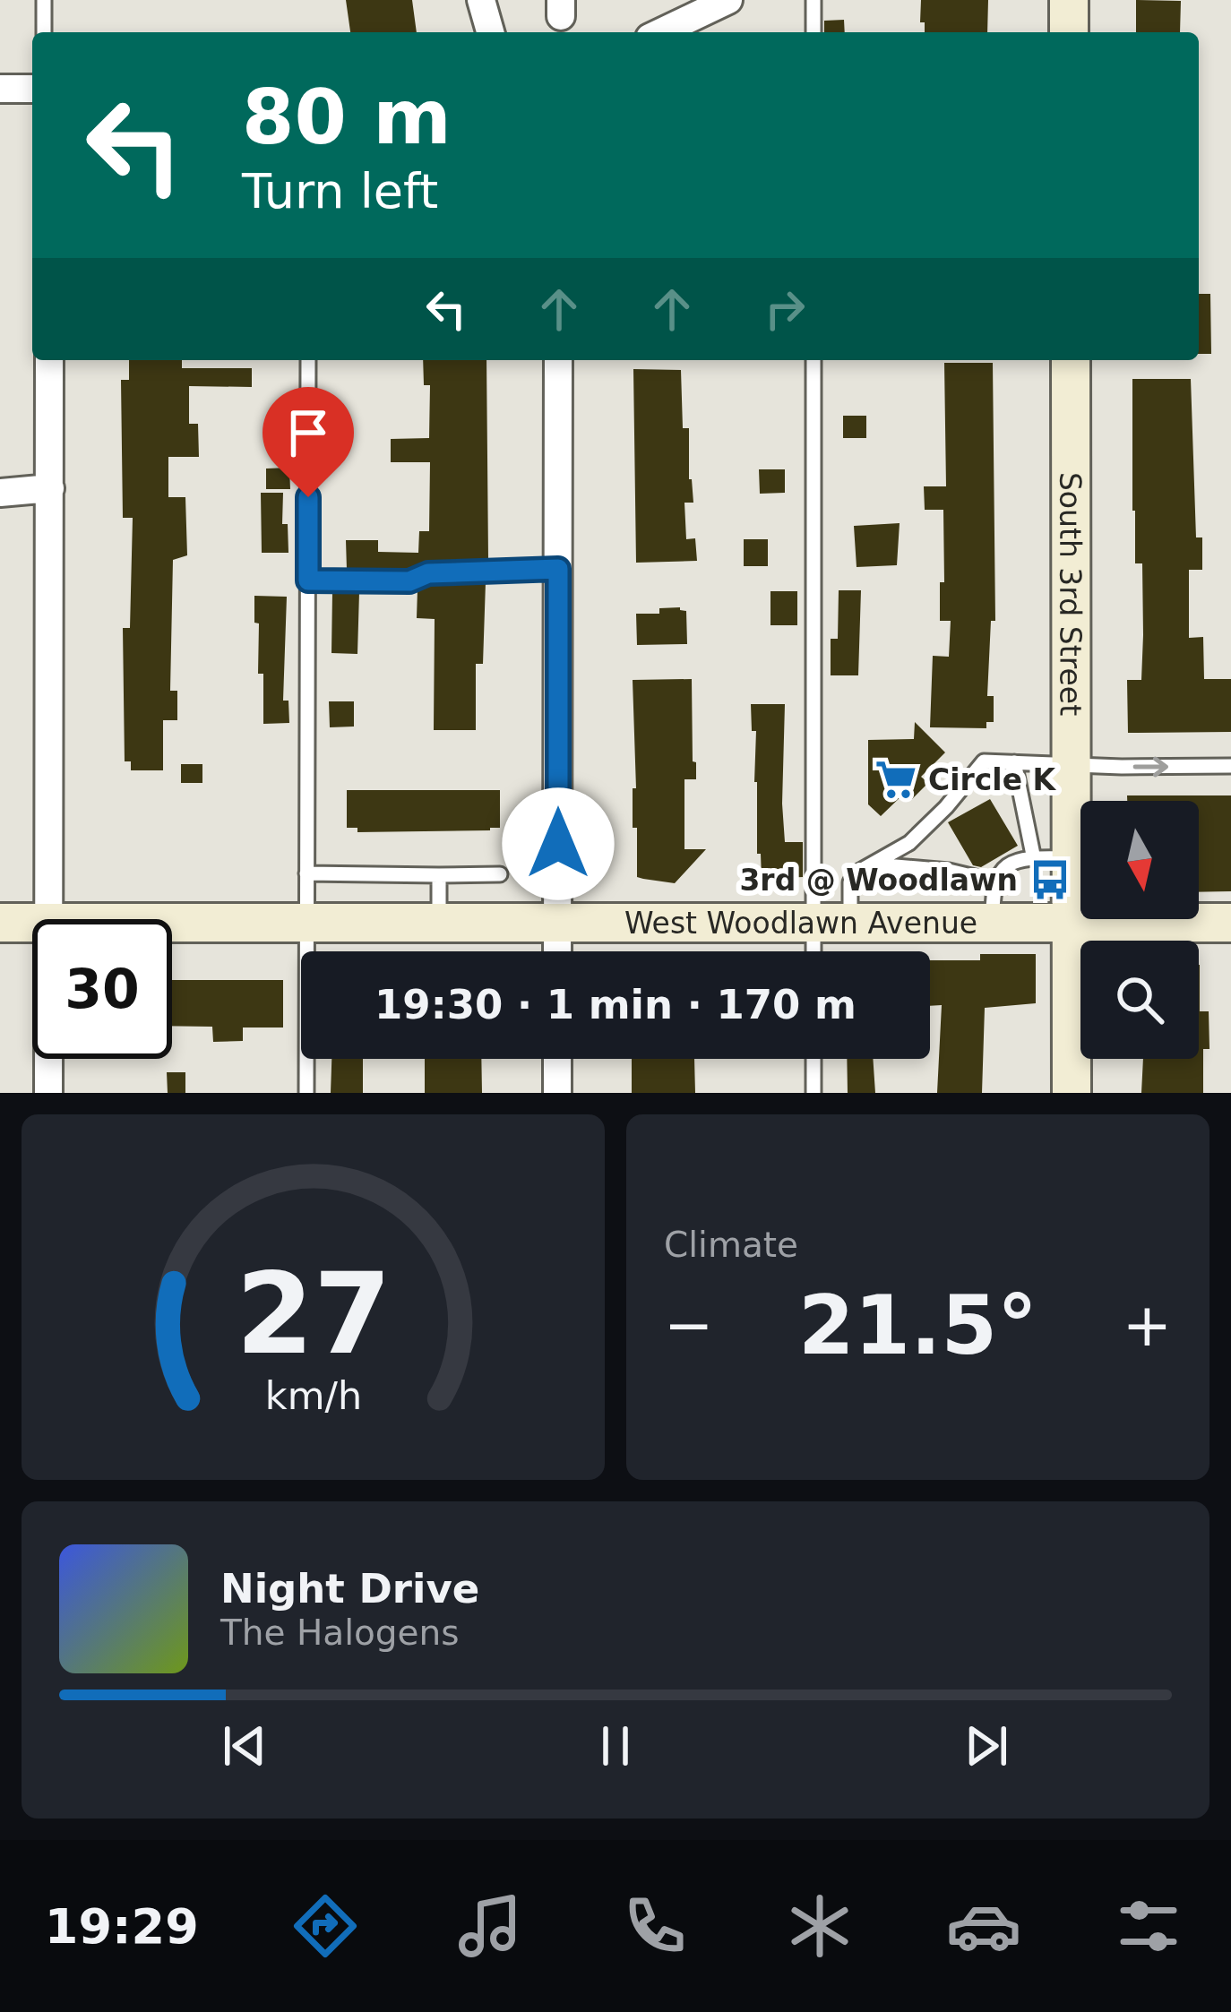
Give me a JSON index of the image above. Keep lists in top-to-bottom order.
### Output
{
  "streets": {
    "main road": ["South 3rd Street", "West Woodlawn Avenue"]
  },
  "crossings": [
    ["South 3rd Street", "West Woodlawn Avenue"]
  ],
  "places": {
    "supermarket": ["Circle K"],
    "bus stop": ["3rd @ Woodlawn"]
  },
  "north": "bottom",
  "page": {
    "turn": ["80 m", "Turn left"],
    "limit": "30",
    "trip": "19:30 · 1 min · 170 m",
    "tile": "Climate",
    "heat": ["−", "21.5°", "+"],
    "song": ["Night Drive", "The Halogens"],
    "tabs": "19:29",
    "gauge": ["27", "km/h"]
  }
}
